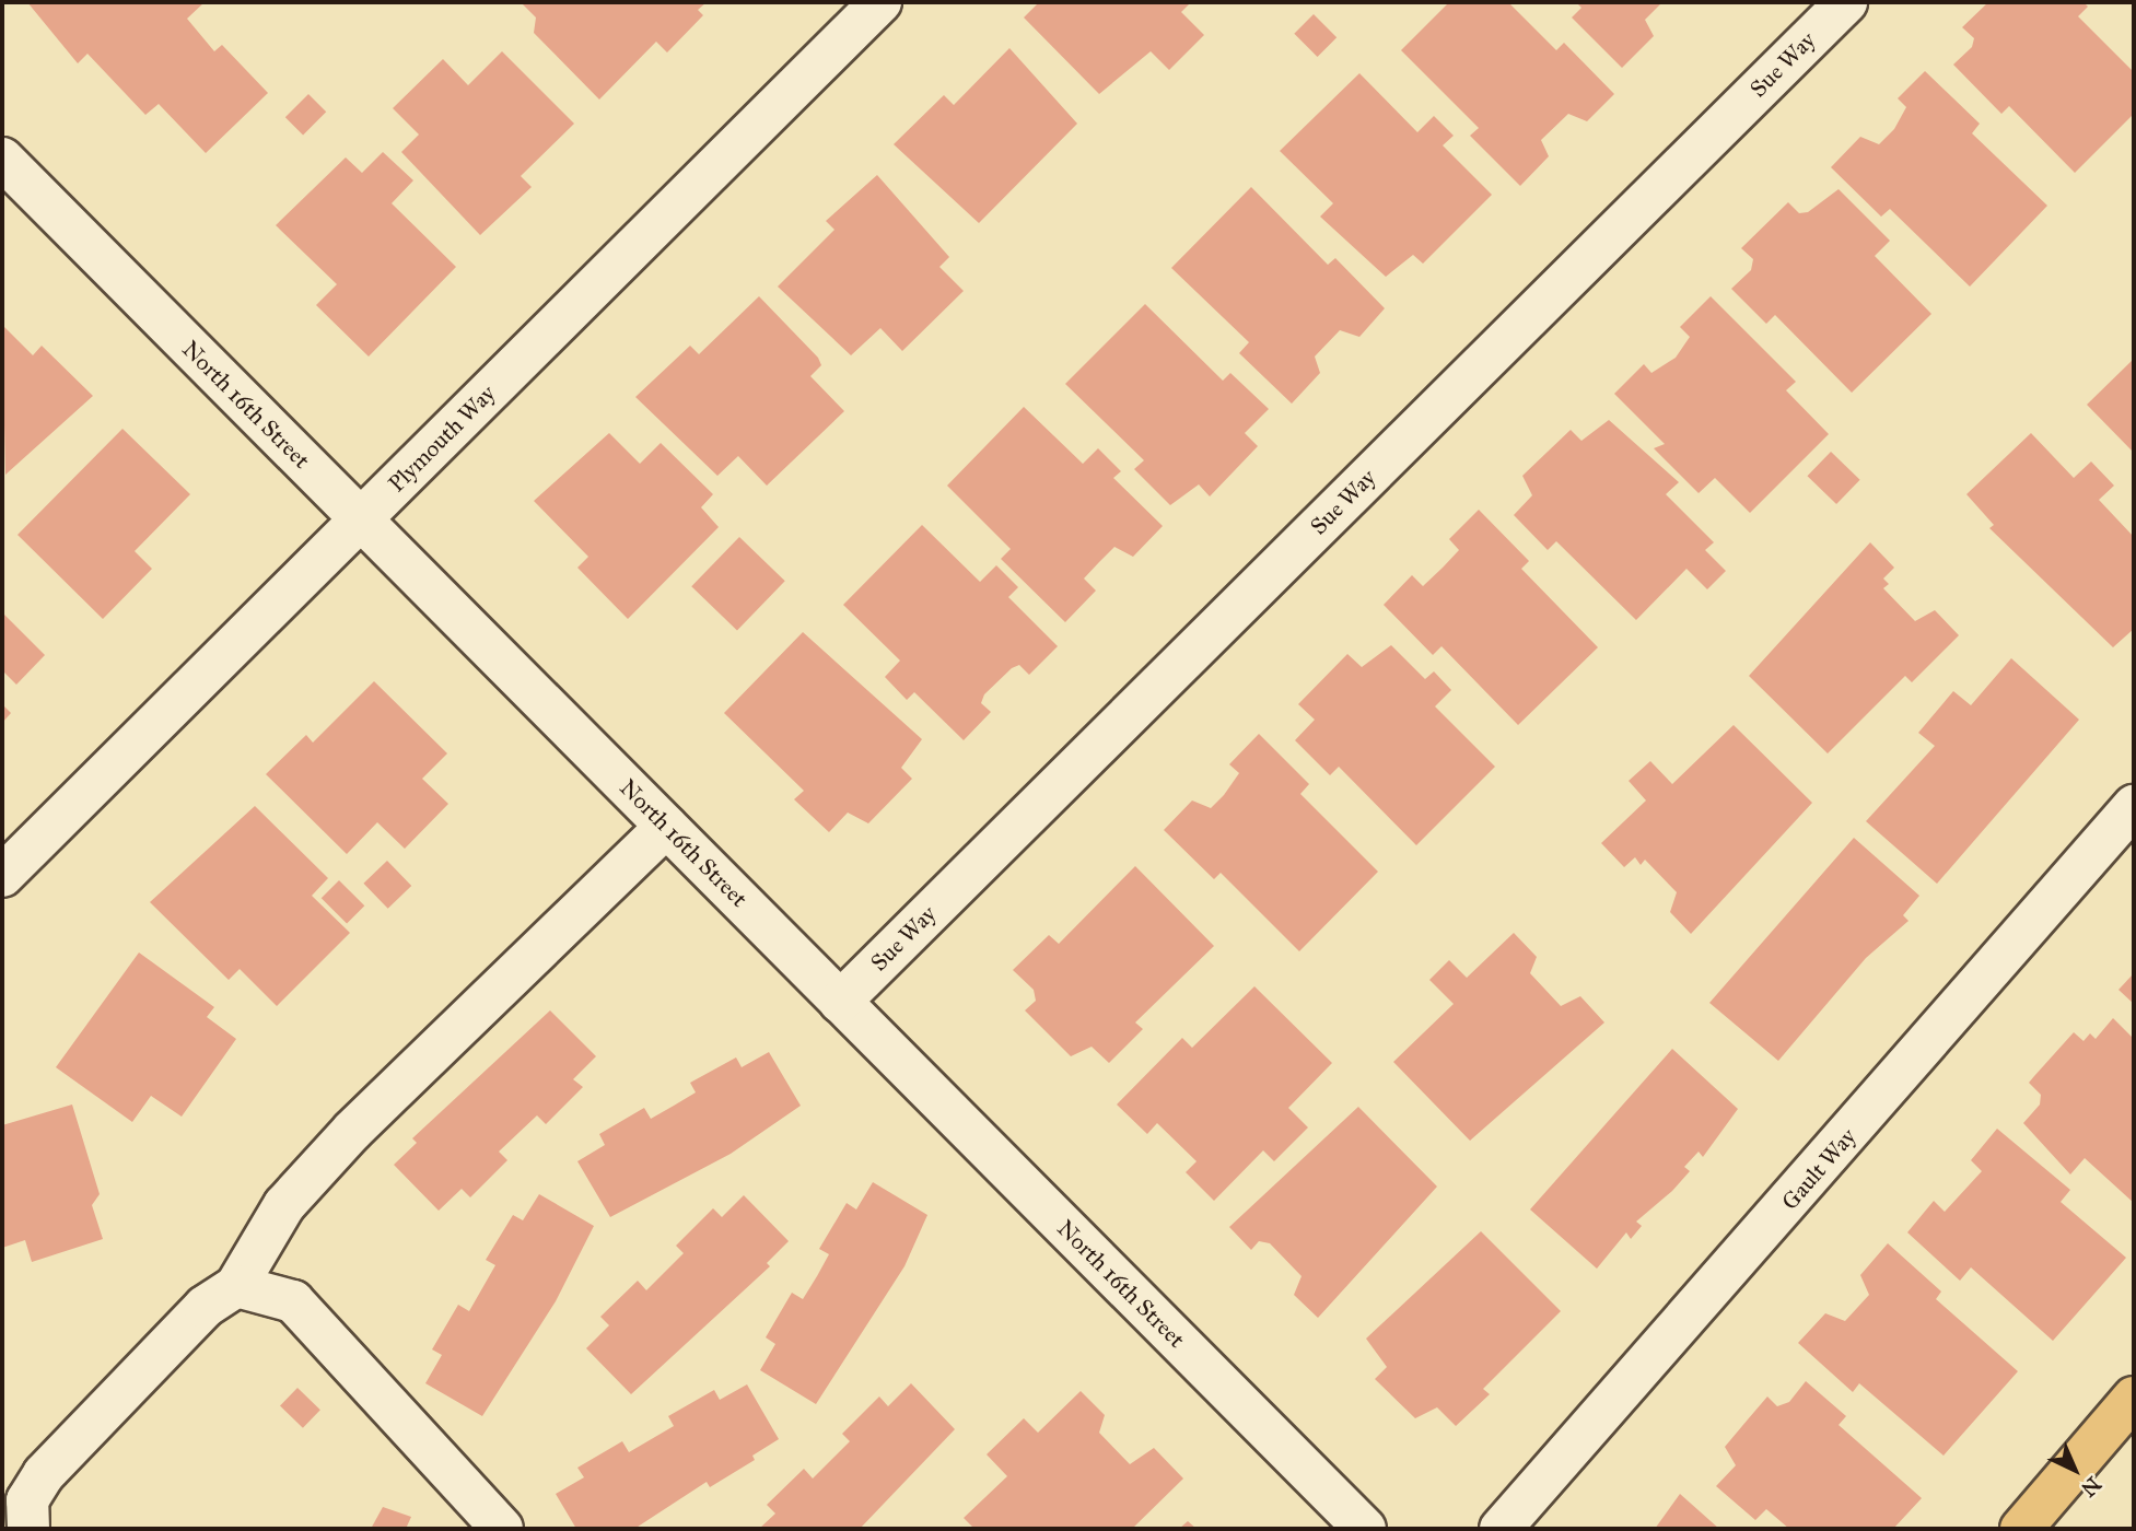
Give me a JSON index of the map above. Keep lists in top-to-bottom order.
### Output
{
  "streets": {
    "street": [
      "Sue Way",
      "North 16th Street",
      "Plymouth Way",
      "Gault Way"
    ]
  },
  "crossings": [
    ["Sue Way", "North 16th Street"],
    ["North 16th Street", "Plymouth Way"]
  ],
  "north": "bottom right"
}
